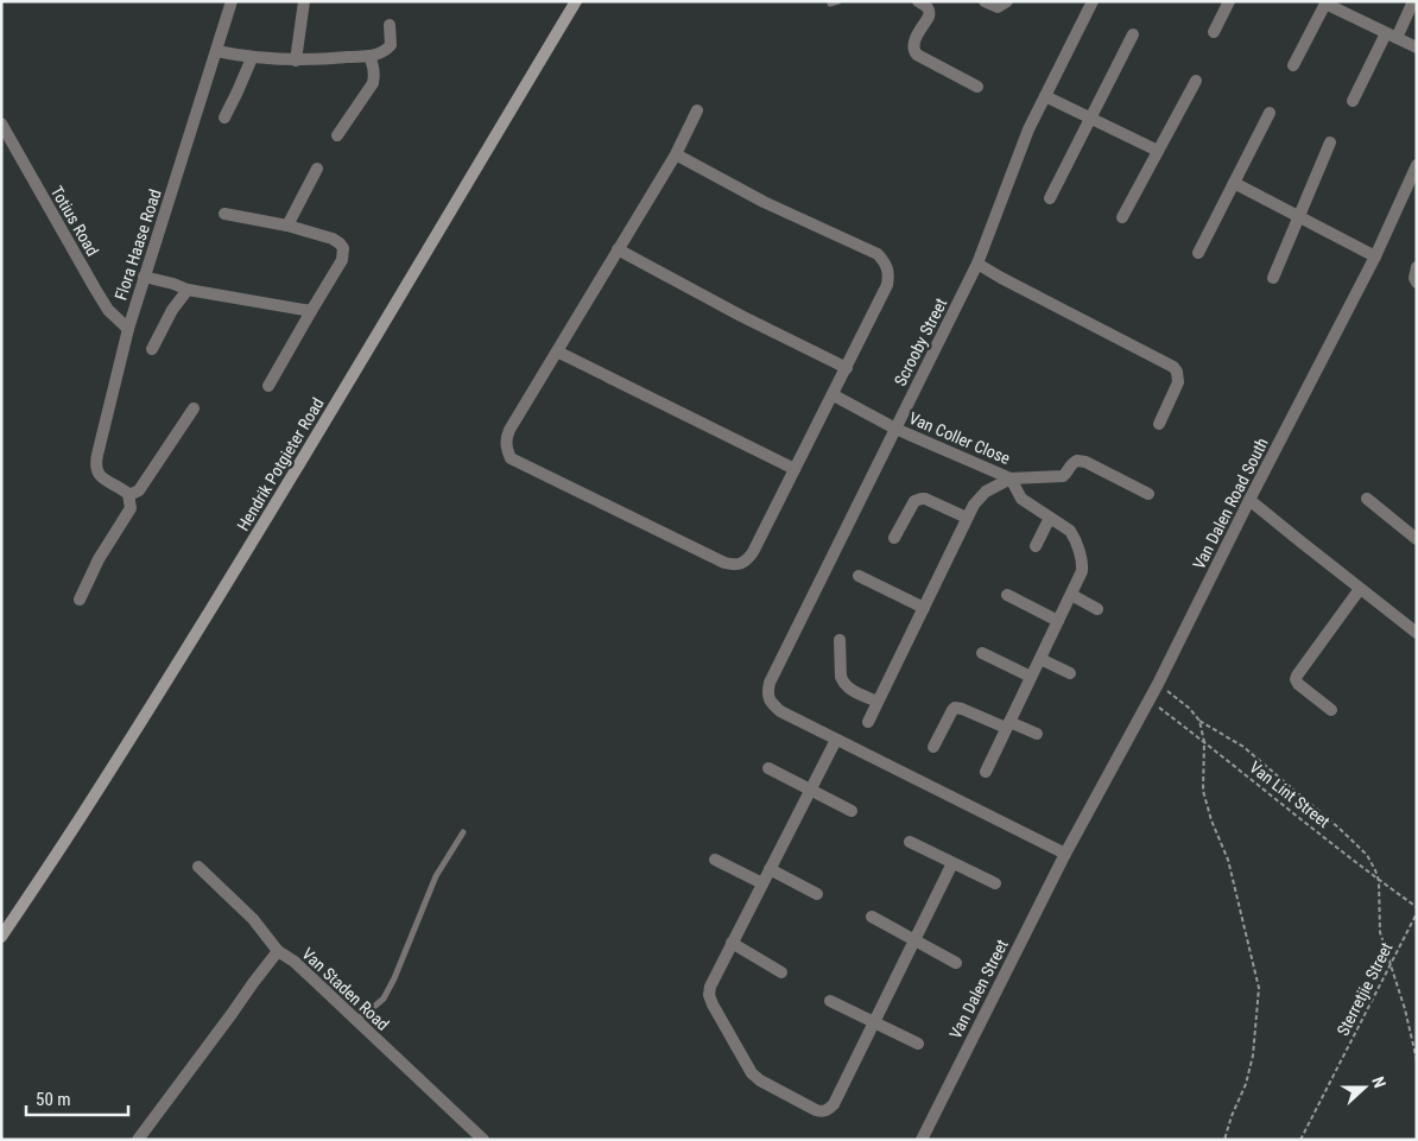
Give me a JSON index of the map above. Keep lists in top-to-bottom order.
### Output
{
  "streets": {
    "main road": ["Hendrik Potgieter Road"],
    "street": [
      "Totius Road",
      "Flora Haase Road",
      "Scrooby Street",
      "Van Coller Close",
      "Van Dalen Road South",
      "Van Staden Road",
      "Van Dalen Street"
    ],
    "path": ["Van Lint Street", "Sterretjie Street"]
  },
  "crossings": [
    ["Totius Road", "Flora Haase Road"],
    ["Scrooby Street", "Van Coller Close"],
    ["Van Dalen Road South", "Van Lint Street"],
    ["Van Dalen Road South", "Van Dalen Street"]
  ],
  "scale_bar": "50 m",
  "north": "right"
}
